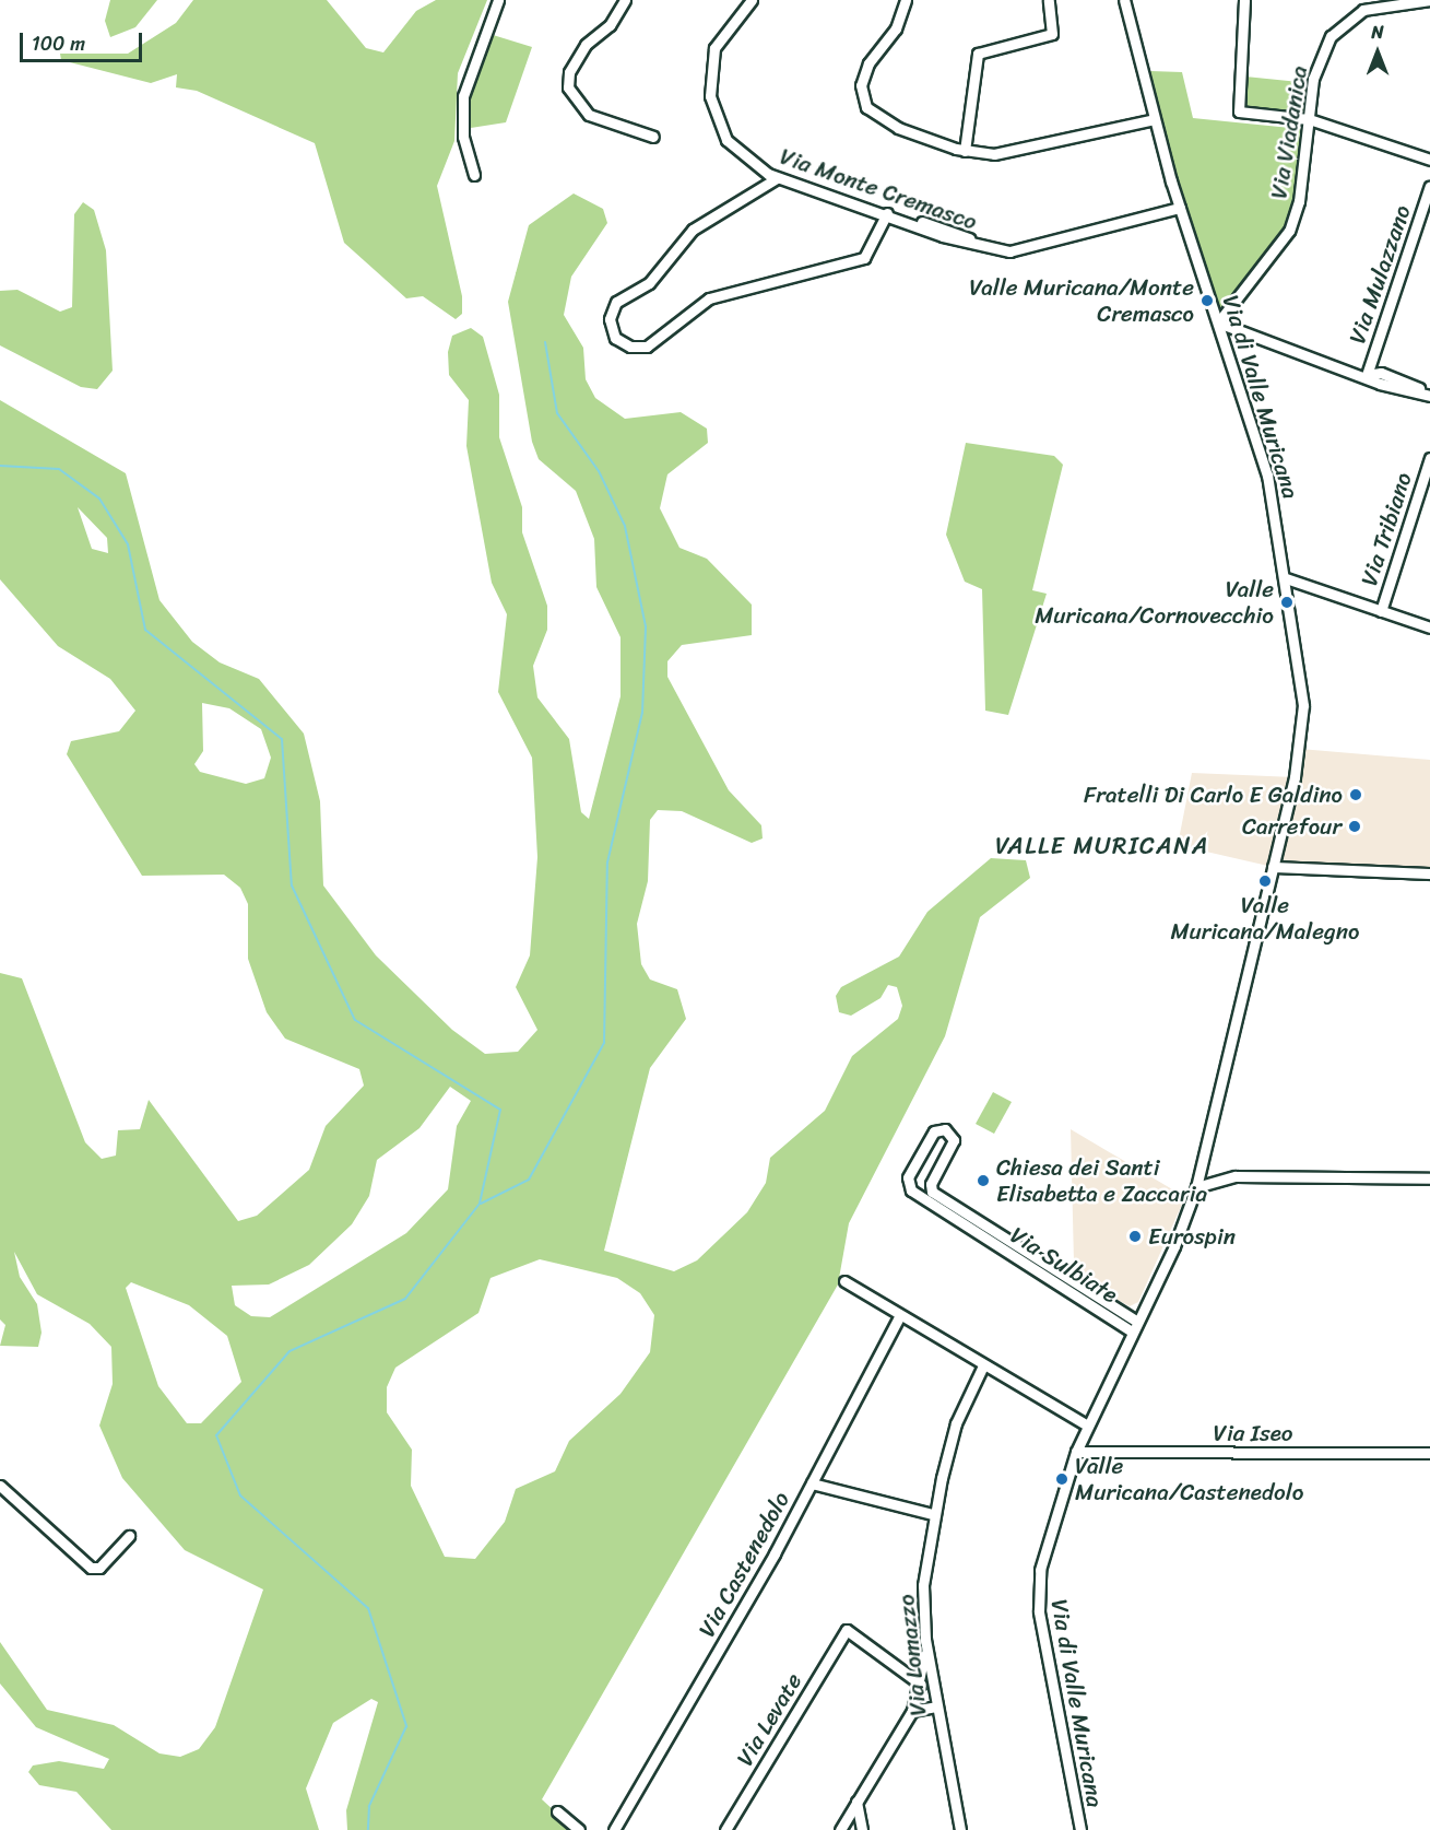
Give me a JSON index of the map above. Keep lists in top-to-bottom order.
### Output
{
  "streets": {
    "street": [
      "Via Viadanica",
      "Via Monte Cremasco",
      "Via Mulazzano",
      "Via di Valle Muricana",
      "Via Tribiano",
      "Via Sulbiate",
      "Via Iseo",
      "Via Castenedolo",
      "Via Lomazzo",
      "Via Levate"
    ]
  },
  "crossings": [
    ["Via Viadanica", "Via di Valle Muricana"],
    ["Via Monte Cremasco", "Via di Valle Muricana"],
    ["Via di Valle Muricana", "Via Sulbiate"],
    ["Via di Valle Muricana", "Via Iseo"]
  ],
  "districts": ["VALLE MURICANA"],
  "places": [
    "Valle Muricana/Monte Cremasco",
    "Valle Muricana/Cornovecchio",
    "Fratelli Di Carlo E Galdino",
    "Carrefour",
    "Valle Muricana/Malegno",
    "Chiesa dei Santi Elisabetta e Zaccaria",
    "Eurospin",
    "Valle Muricana/Castenedolo"
  ],
  "scale_bar": "100 m",
  "north": "top"
}
